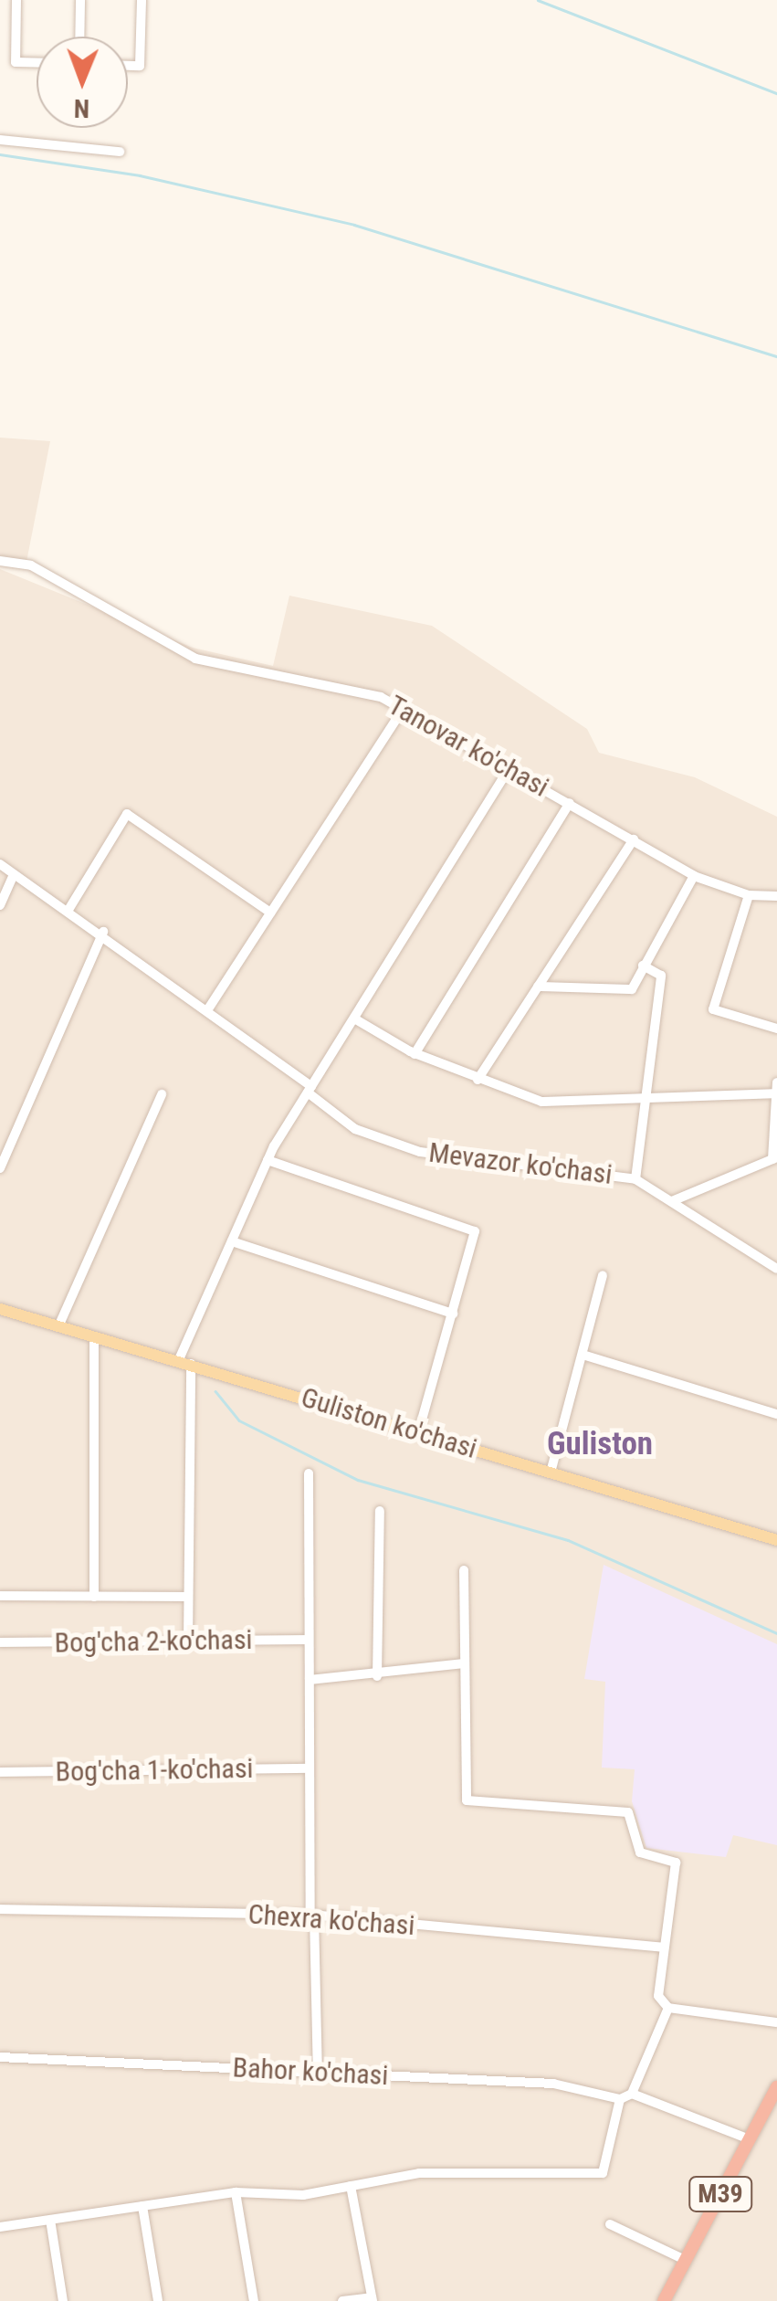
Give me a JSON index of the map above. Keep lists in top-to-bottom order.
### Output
{
  "streets": {
    "highway": ["M39"],
    "main road": ["Guliston ko'chasi"],
    "street": [
      "Tanovar ko'chasi",
      "Mevazor ko'chasi",
      "Bog'cha 2-ko'chasi",
      "Bog'cha 1-ko'chasi",
      "Chexra ko'chasi",
      "Bahor ko'chasi"
    ]
  },
  "districts": ["Guliston"],
  "north": "bottom"
}
